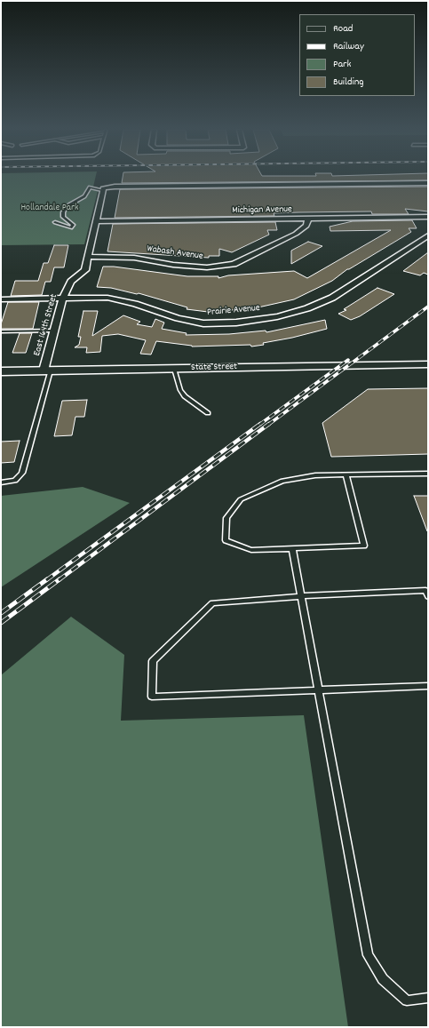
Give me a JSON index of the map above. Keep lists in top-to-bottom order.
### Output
{
  "streets": {
    "street": [
      "Michigan Avenue",
      "Wabash Avenue",
      "Prairie Avenue",
      "East 164th Street",
      "State Street"
    ]
  },
  "crossings": [
    ["Michigan Avenue", "Wabash Avenue"],
    ["Michigan Avenue", "East 164th Street"],
    ["Wabash Avenue", "East 164th Street"],
    ["Prairie Avenue", "East 164th Street"],
    ["East 164th Street", "State Street"]
  ],
  "parks": ["Hollandale Park"],
  "legend": [
    "Road",
    "Railway",
    "Park",
    "Building"
  ]
}
